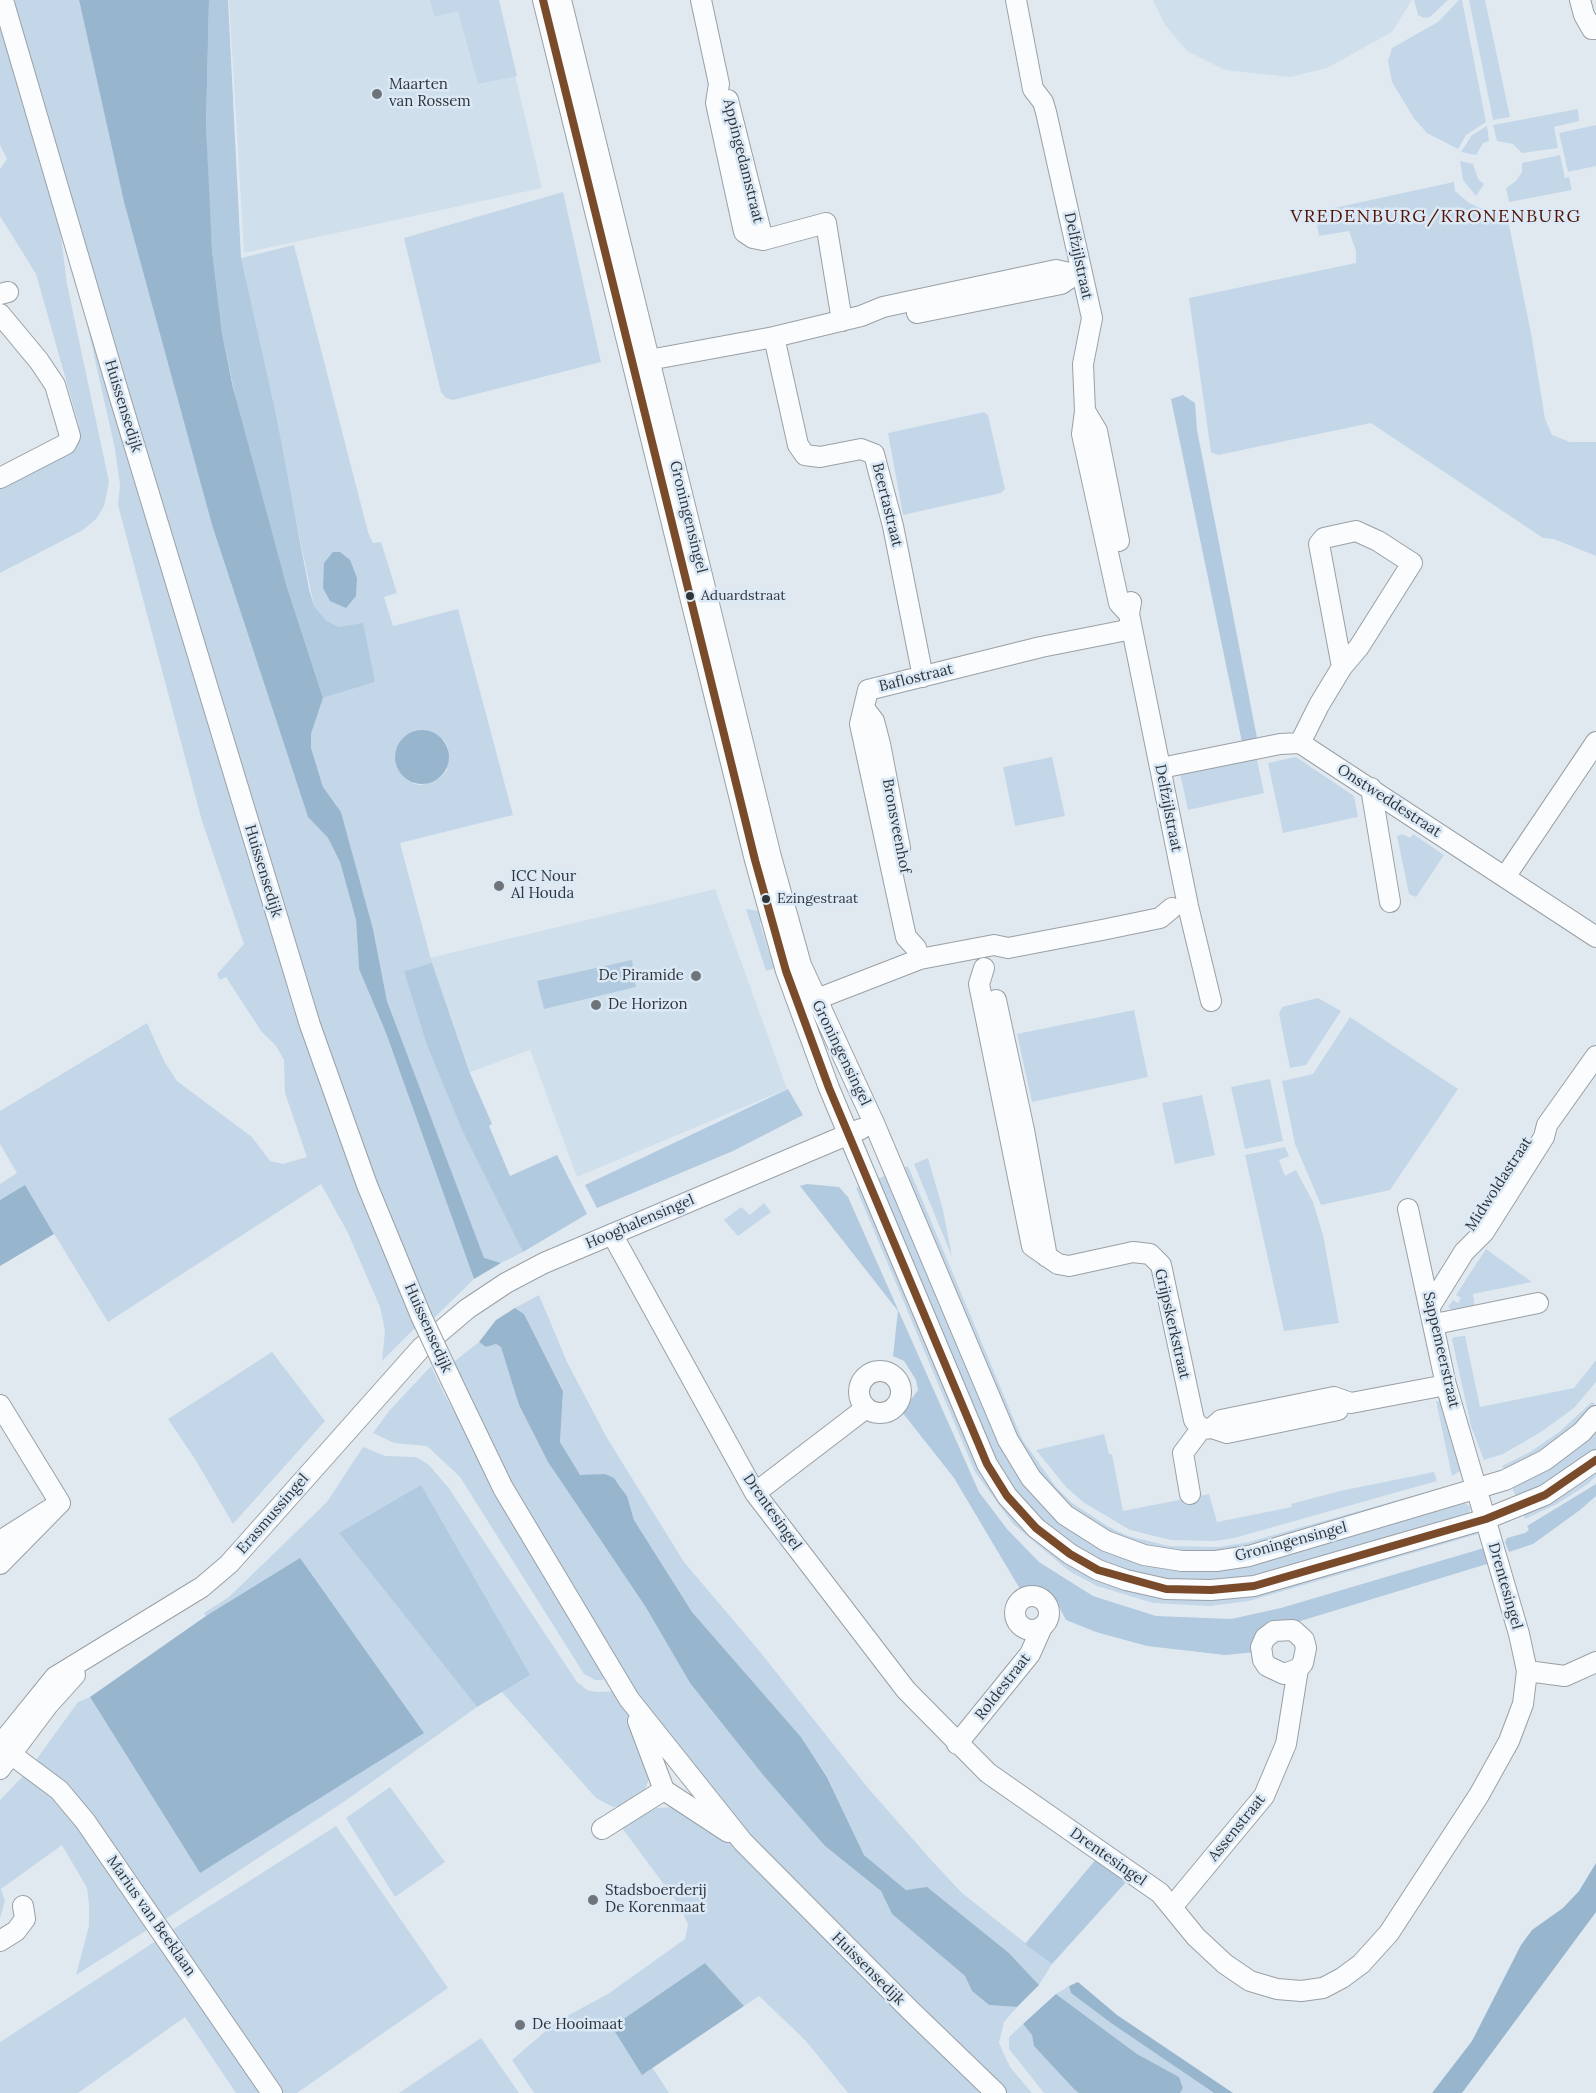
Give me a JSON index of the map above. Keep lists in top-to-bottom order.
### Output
{
  "streets": {
    "street": [
      "Appingedamstraat",
      "Delfzijlstraat",
      "Huissensedijk",
      "Beertastraat",
      "Groningensingel",
      "Baflostraat",
      "Onstweddestraat",
      "Bronsveenhof",
      "Midwoldastraat",
      "Hooghalensingel",
      "Grijpskerkstraat",
      "Sappemeerstraat",
      "Drentesingel",
      "Erasmussingel",
      "Roldestraat",
      "Assenstraat",
      "Marius van Beeklaan"
    ]
  },
  "crossings": [
    ["Delfzijlstraat", "Baflostraat"],
    ["Beertastraat", "Baflostraat"],
    ["Groningensingel", "Hooghalensingel"],
    ["Groningensingel", "Sappemeerstraat"],
    ["Groningensingel", "Drentesingel"],
    ["Baflostraat", "Bronsveenhof"],
    ["Midwoldastraat", "Sappemeerstraat"],
    ["Hooghalensingel", "Drentesingel"],
    ["Hooghalensingel", "Erasmussingel"],
    ["Sappemeerstraat", "Drentesingel"],
    ["Drentesingel", "Roldestraat"],
    ["Drentesingel", "Assenstraat"],
    ["Erasmussingel", "Marius van Beeklaan"]
  ],
  "districts": ["VREDENBURG/KRONENBURG"],
  "places": [
    "Maarten van Rossem",
    "Aduardstraat",
    "ICC Nour Al Houda",
    "Ezingestraat",
    "De Piramide",
    "De Horizon",
    "Stadsboerderij De Korenmaat",
    "De Hooimaat"
  ]
}
